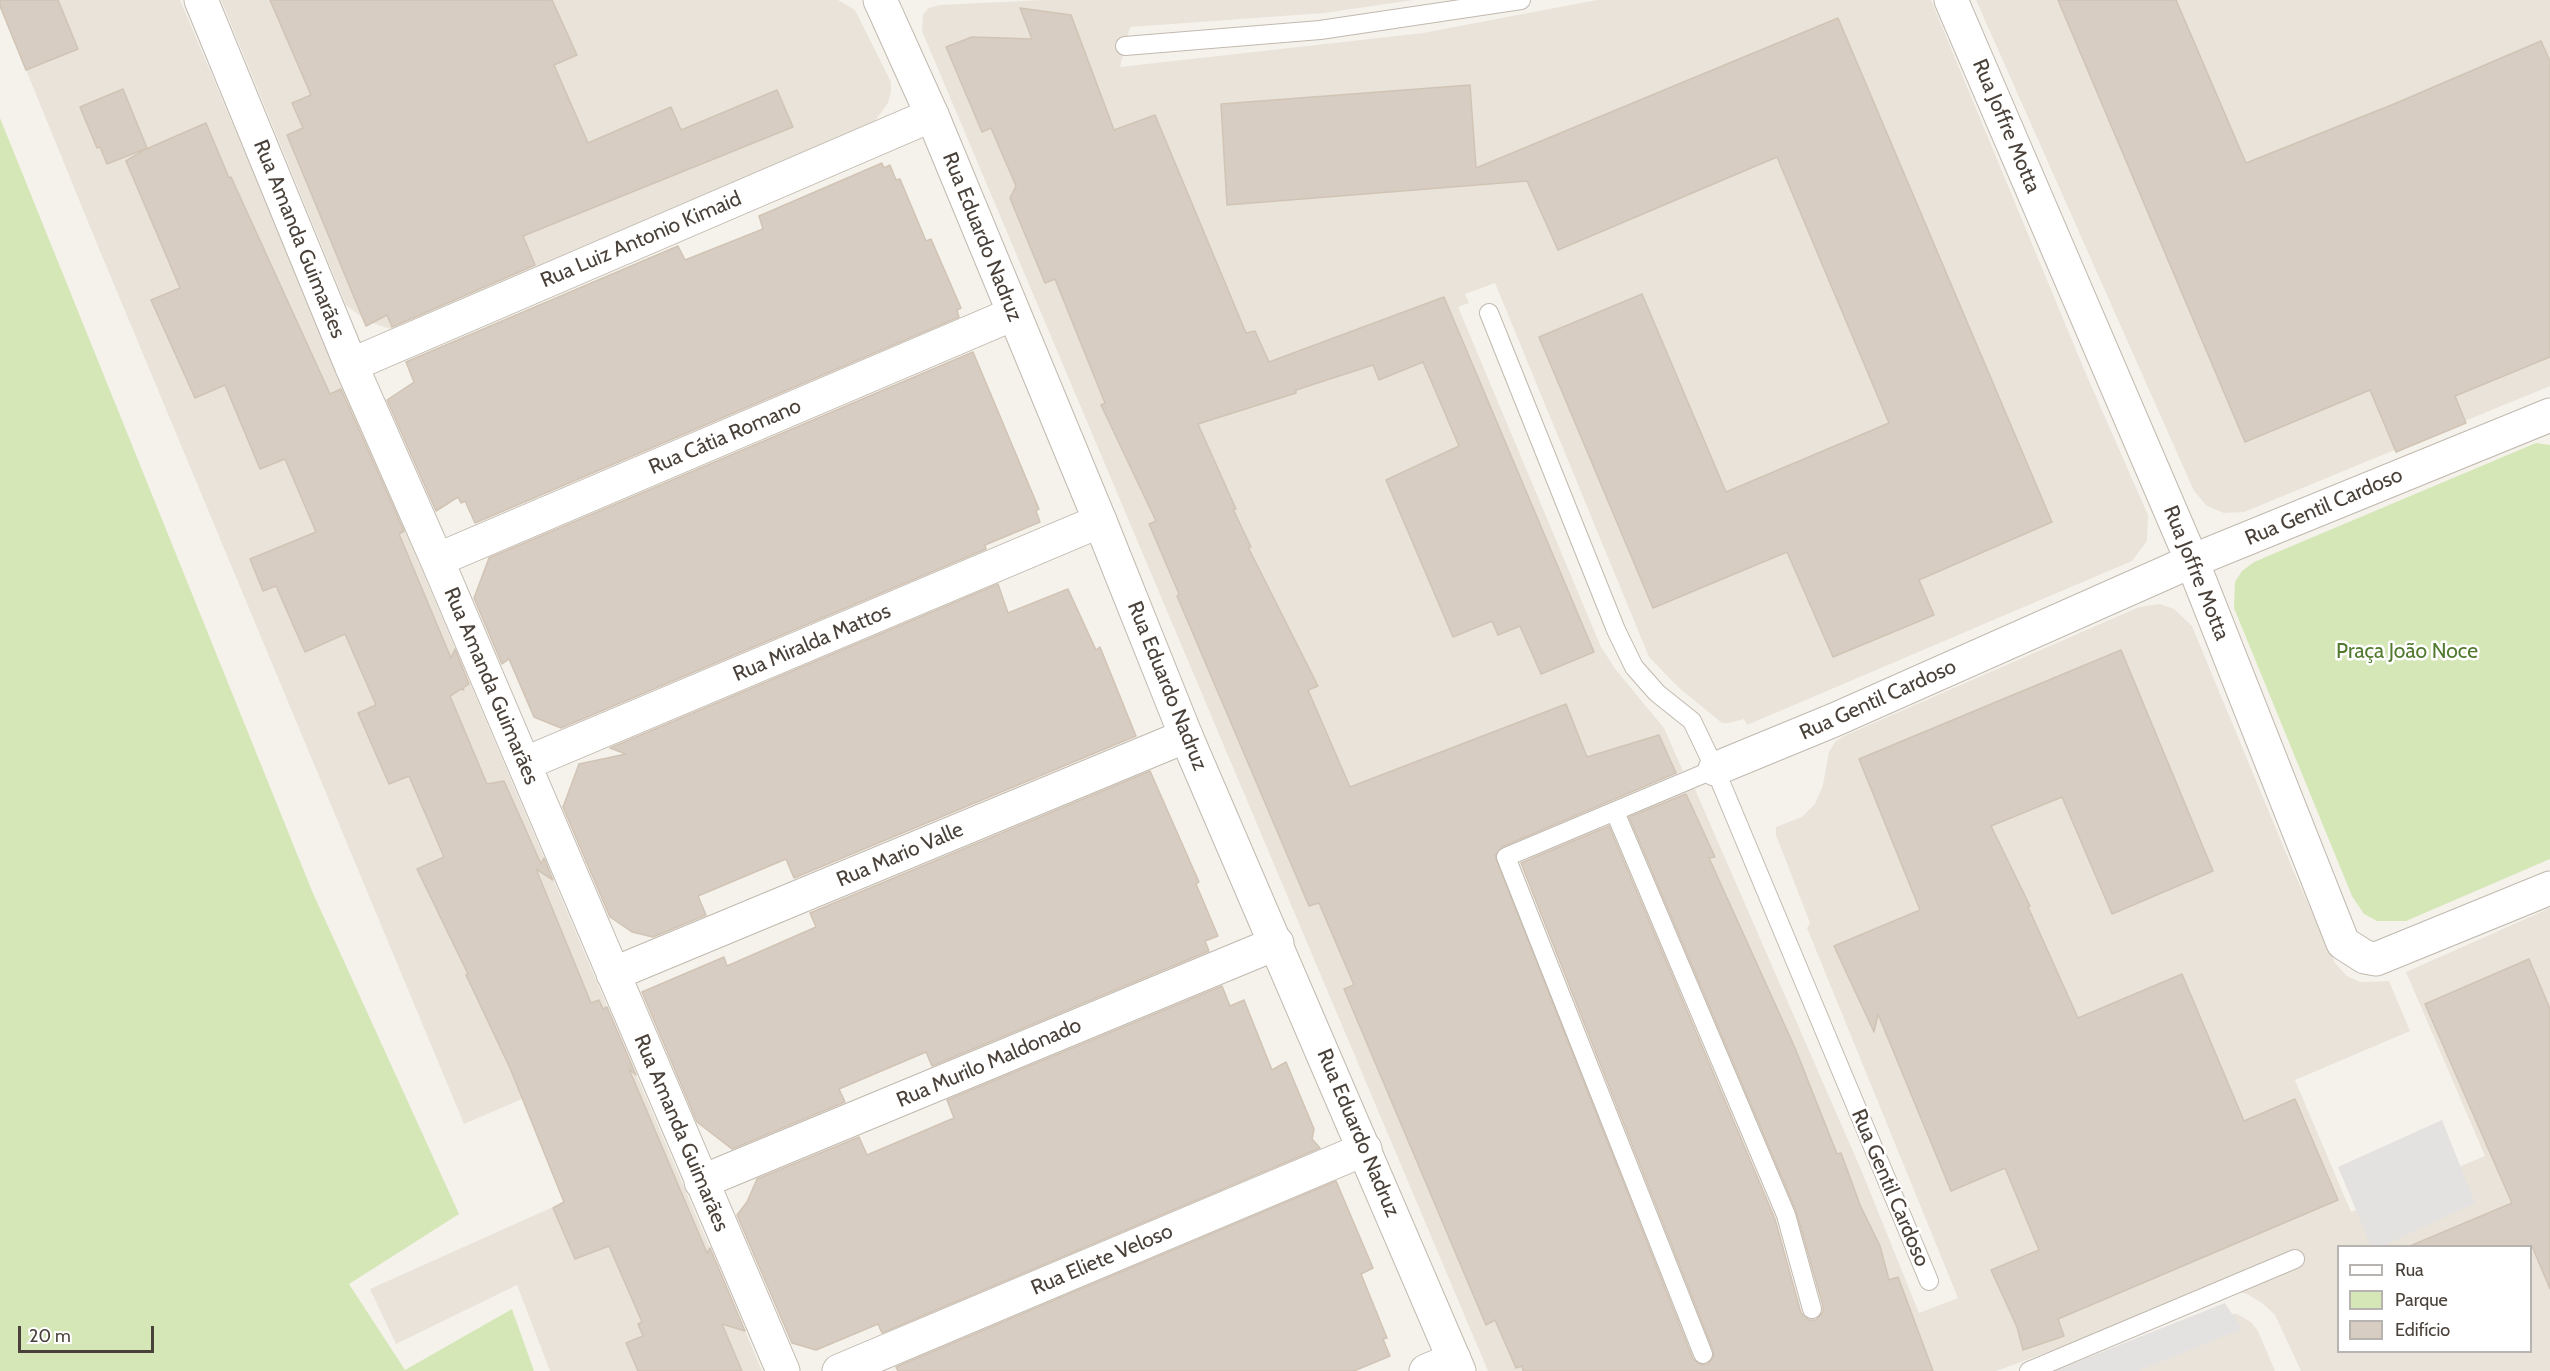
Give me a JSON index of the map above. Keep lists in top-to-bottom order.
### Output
{
  "streets": {
    "street": [
      "Rua Joffre Motta",
      "Rua Eduardo Nadruz",
      "Rua Amanda Guimarães",
      "Rua Luiz Antonio Kimaid",
      "Rua Cátia Romano",
      "Rua Gentil Cardoso",
      "Rua Miralda Mattos",
      "Rua Mario Valle",
      "Rua Murilo Maldonado",
      "Rua Eliete Veloso"
    ]
  },
  "crossings": [
    ["Rua Joffre Motta", "Rua Gentil Cardoso"],
    ["Rua Eduardo Nadruz", "Rua Luiz Antonio Kimaid"],
    ["Rua Eduardo Nadruz", "Rua Cátia Romano"],
    ["Rua Eduardo Nadruz", "Rua Miralda Mattos"],
    ["Rua Eduardo Nadruz", "Rua Mario Valle"],
    ["Rua Eduardo Nadruz", "Rua Murilo Maldonado"],
    ["Rua Eduardo Nadruz", "Rua Eliete Veloso"],
    ["Rua Amanda Guimarães", "Rua Luiz Antonio Kimaid"],
    ["Rua Amanda Guimarães", "Rua Cátia Romano"],
    ["Rua Amanda Guimarães", "Rua Miralda Mattos"],
    ["Rua Amanda Guimarães", "Rua Mario Valle"],
    ["Rua Amanda Guimarães", "Rua Murilo Maldonado"]
  ],
  "parks": ["Praça João Noce"],
  "legend": ["Rua", "Parque", "Edifício"],
  "scale_bar": "20 m"
}
